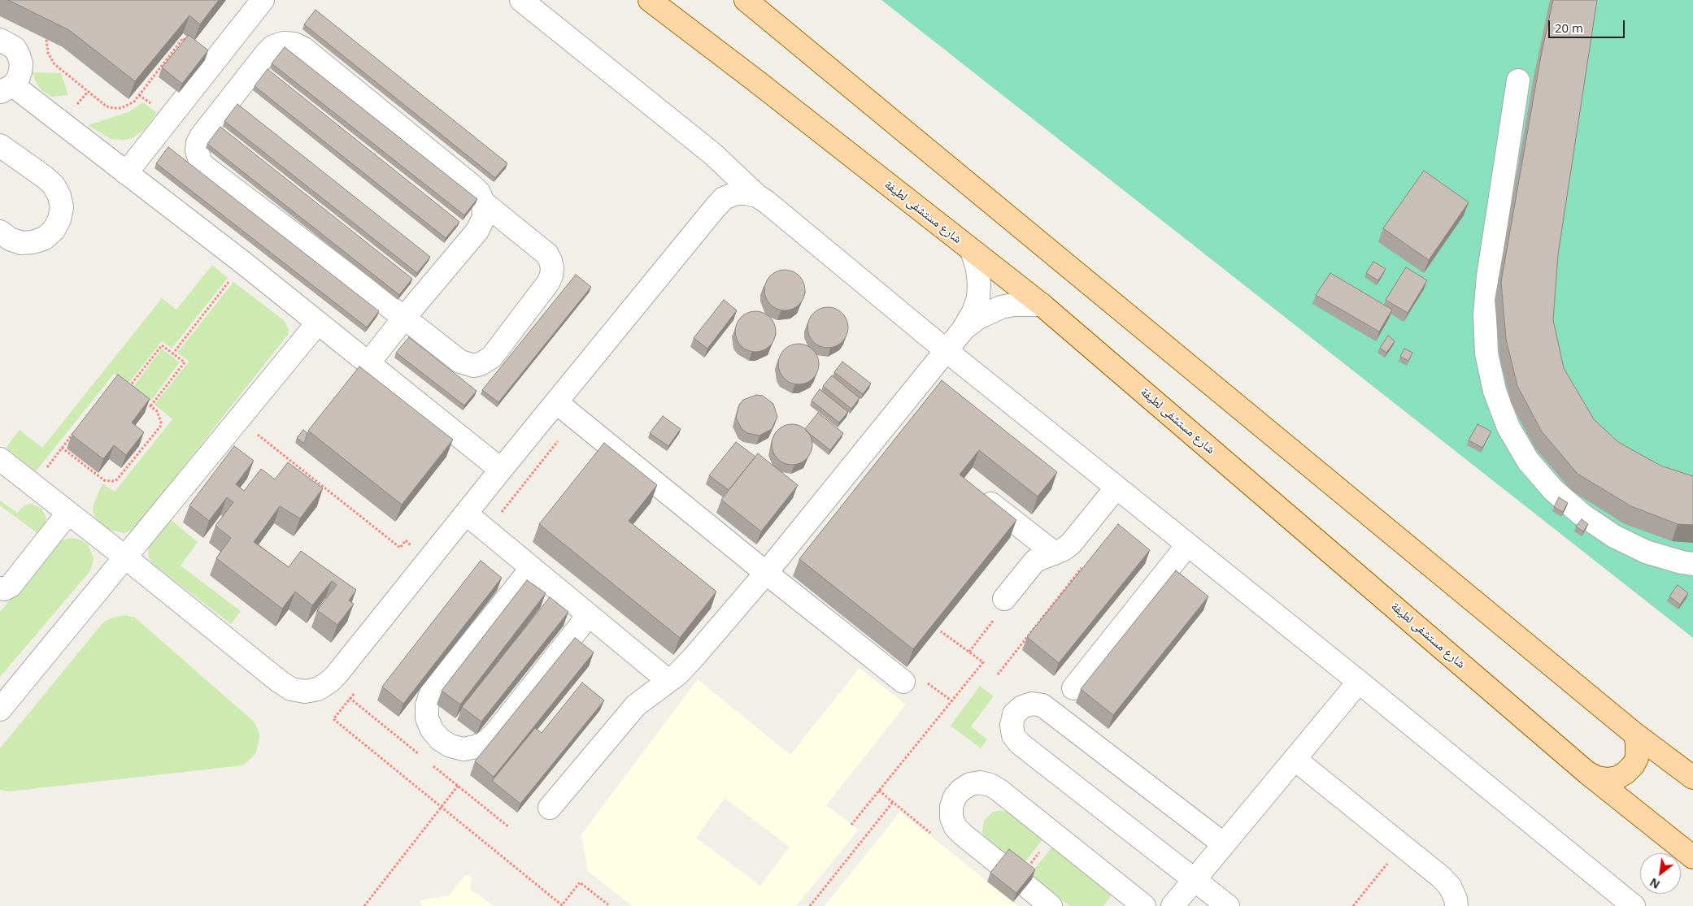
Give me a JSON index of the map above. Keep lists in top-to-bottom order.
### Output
{
  "streets": {
    "main road": ["شارع مستشفى لطيفة"]
  },
  "scale_bar": "20 m",
  "north": "bottom left"
}
